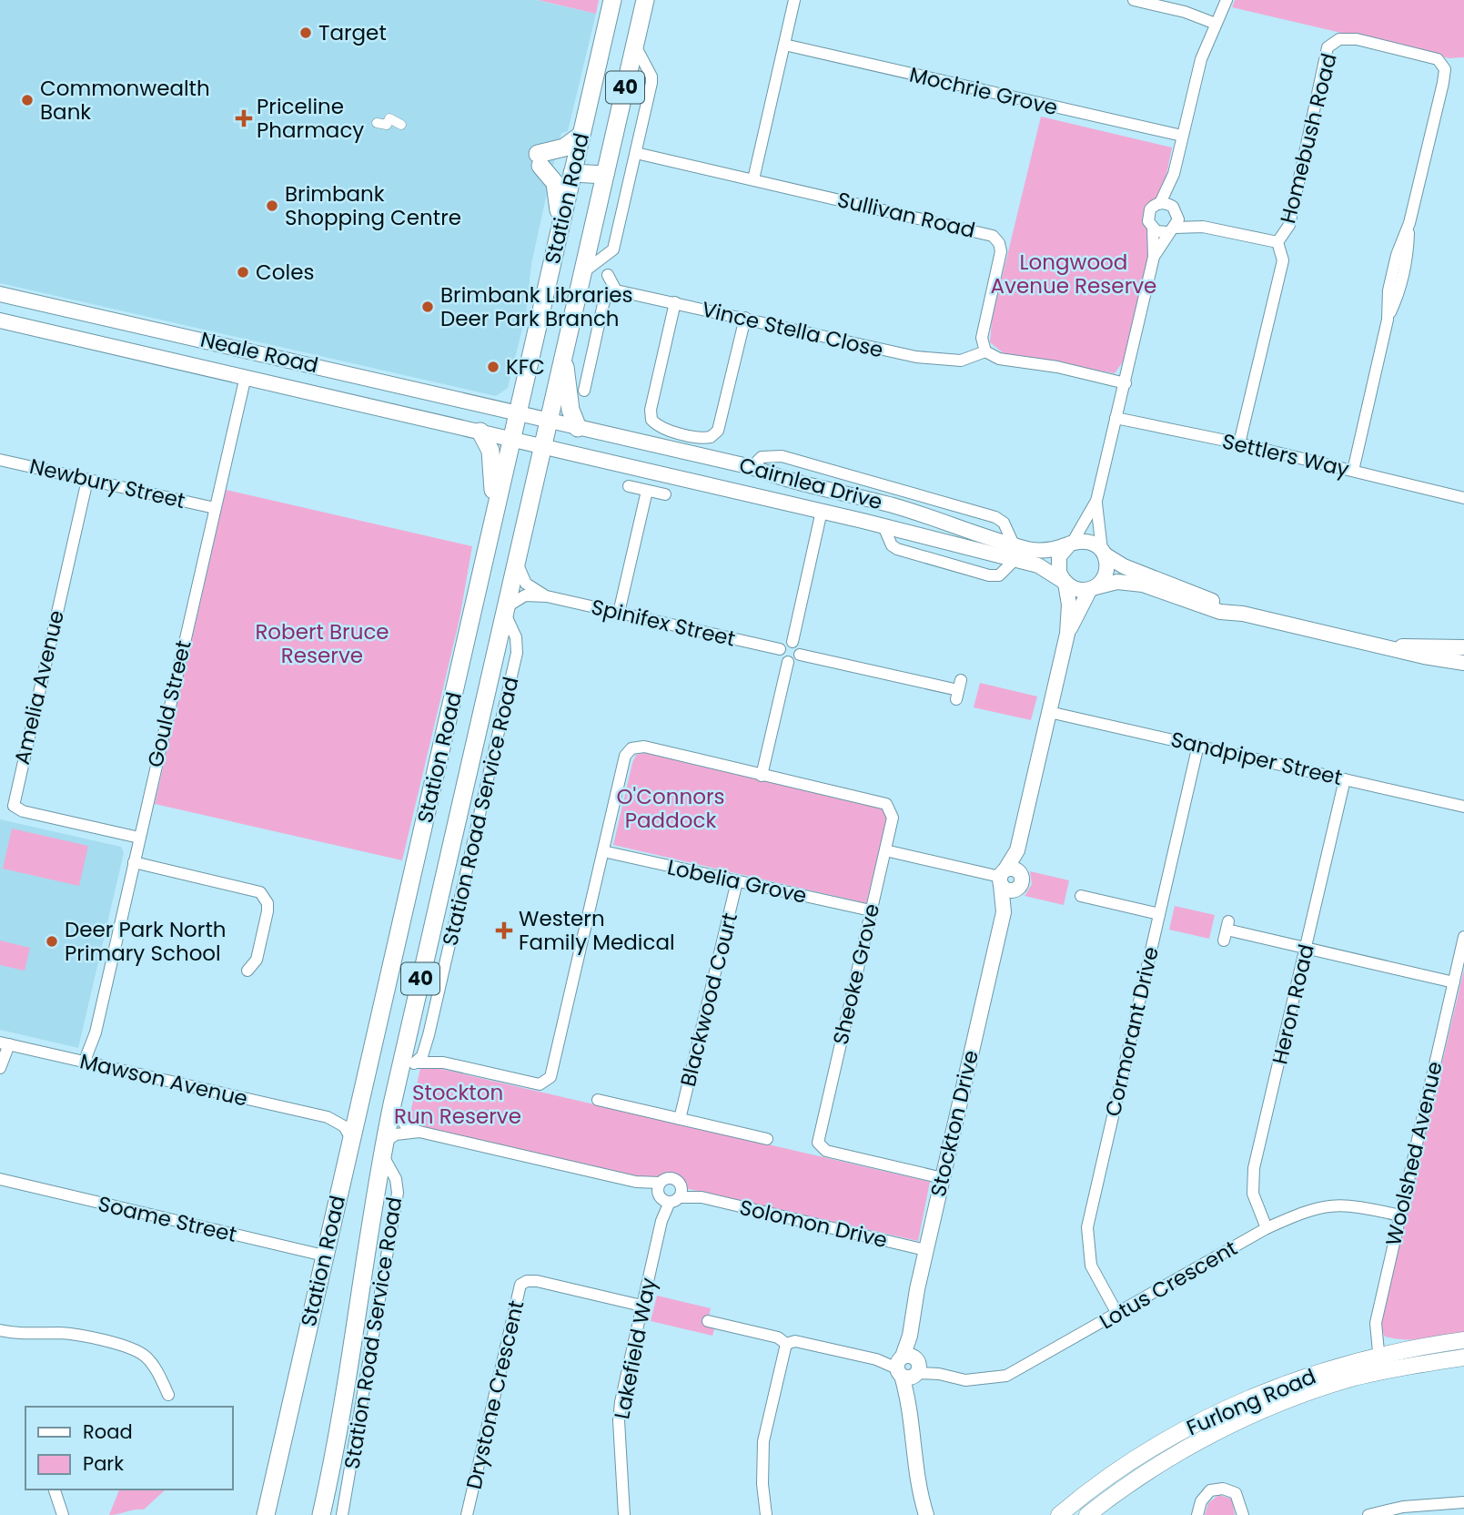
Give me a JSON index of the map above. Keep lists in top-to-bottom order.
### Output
{
  "streets": {
    "main road": ["40", "Station Road", "Furlong Road"],
    "street": [
      "Mochrie Grove",
      "Homebush Road",
      "Sullivan Road",
      "Vince Stella Close",
      "Neale Road",
      "Settlers Way",
      "Newbury Street",
      "Cairnlea Drive",
      "Spinifex Street",
      "Amelia Avenue",
      "Gould Street",
      "Sandpiper Street",
      "Station Road Service Road",
      "Lobelia Grove",
      "Sheoke Grove",
      "Blackwood Court",
      "Heron Road",
      "Cormorant Drive",
      "Mawson Avenue",
      "Stockton Drive",
      "Woolshed Avenue",
      "Soame Street",
      "Solomon Drive",
      "Lotus Crescent",
      "Lakefield Way",
      "Drystone Crescent"
    ]
  },
  "crossings": [
    ["Homebush Road", "Settlers Way"],
    ["Station Road", "Neale Road"],
    ["Station Road", "Cairnlea Drive"],
    ["Station Road", "Spinifex Street"],
    ["Station Road", "Station Road Service Road"],
    ["Station Road", "Mawson Avenue"],
    ["Station Road", "Soame Street"],
    ["Station Road", "Solomon Drive"],
    ["Sullivan Road", "Vince Stella Close"],
    ["Neale Road", "Cairnlea Drive"],
    ["Neale Road", "Gould Street"],
    ["Newbury Street", "Amelia Avenue"],
    ["Newbury Street", "Gould Street"],
    ["Spinifex Street", "Station Road Service Road"],
    ["Amelia Avenue", "Gould Street"],
    ["Gould Street", "Mawson Avenue"],
    ["Sandpiper Street", "Heron Road"],
    ["Sandpiper Street", "Cormorant Drive"],
    ["Station Road Service Road", "Solomon Drive"],
    ["Lobelia Grove", "Sheoke Grove"],
    ["Lobelia Grove", "Blackwood Court"],
    ["Sheoke Grove", "Stockton Drive"],
    ["Heron Road", "Lotus Crescent"],
    ["Cormorant Drive", "Lotus Crescent"],
    ["Stockton Drive", "Solomon Drive"],
    ["Stockton Drive", "Lotus Crescent"],
    ["Woolshed Avenue", "Lotus Crescent"],
    ["Woolshed Avenue", "Furlong Road"],
    ["Solomon Drive", "Lakefield Way"],
    ["Lakefield Way", "Drystone Crescent"]
  ],
  "parks": [
    "Longwood Avenue Reserve",
    "Robert Bruce Reserve",
    "O'Connors Paddock",
    "Stockton Run Reserve"
  ],
  "places": {
    "other": [
      "Target",
      "Commonwealth Bank",
      "Brimbank Shopping Centre",
      "Coles",
      "Brimbank Libraries Deer Park Branch",
      "KFC",
      "Deer Park North Primary School"
    ],
    "health": ["Priceline Pharmacy", "Western Family Medical"]
  },
  "legend": ["Road", "Park"]
}
